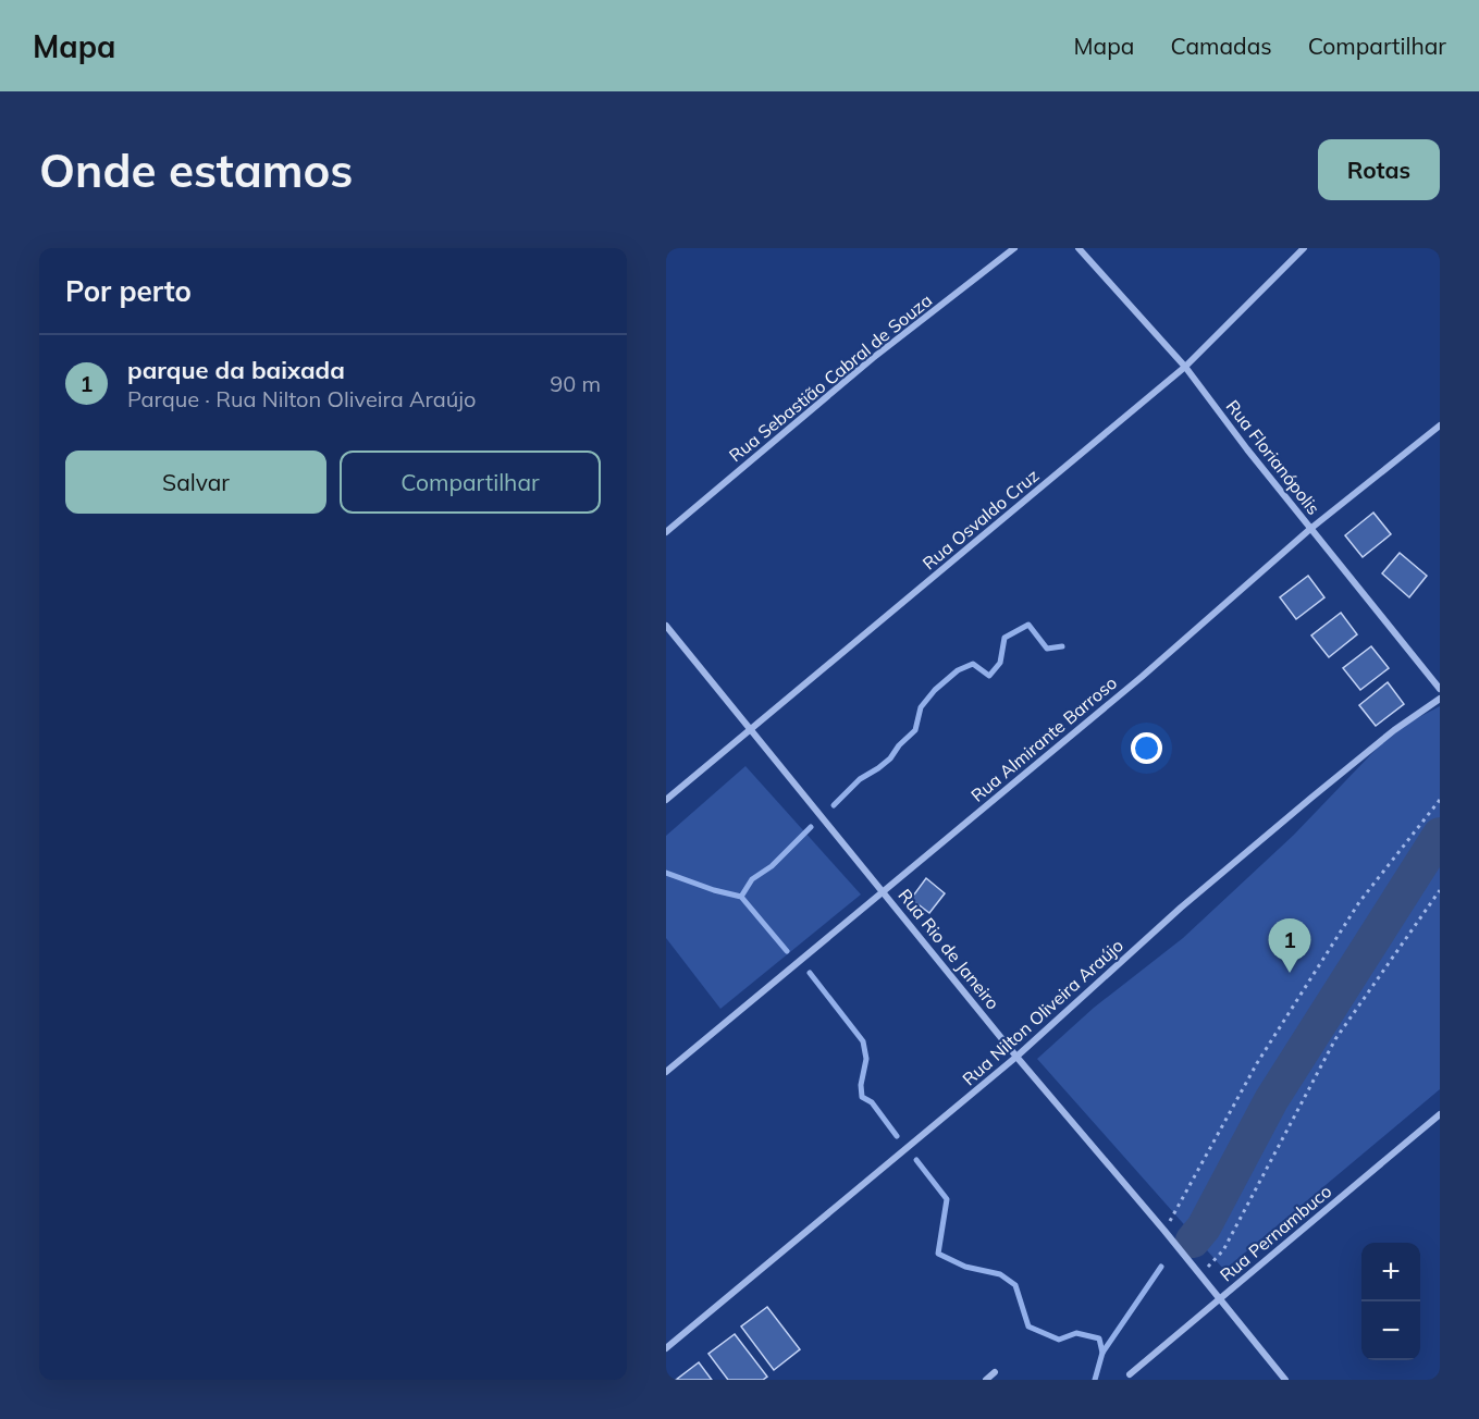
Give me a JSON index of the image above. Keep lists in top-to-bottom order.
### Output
{
  "streets": {
    "street": [
      "Rua Sebastião Cabral de Souza",
      "Rua Florianópolis",
      "Rua Osvaldo Cruz",
      "Rua Almirante Barroso",
      "Rua Rio de Janeiro",
      "Rua Nilton Oliveira Araújo",
      "Rua Pernambuco"
    ]
  },
  "crossings": [
    ["Rua Florianópolis", "Rua Osvaldo Cruz"],
    ["Rua Florianópolis", "Rua Almirante Barroso"],
    ["Rua Osvaldo Cruz", "Rua Rio de Janeiro"],
    ["Rua Almirante Barroso", "Rua Rio de Janeiro"],
    ["Rua Rio de Janeiro", "Rua Nilton Oliveira Araújo"],
    ["Rua Rio de Janeiro", "Rua Pernambuco"]
  ],
  "page": {
    "header": "Mapa",
    "nav": ["Mapa", "Camadas", "Compartilhar"],
    "buttons": [
      "Rotas",
      ["Salvar", "Compartilhar"]
    ],
    "title": "Onde estamos",
    "heading": "Por perto",
    "list": [
      {
        "mark": "1",
        "name": "parque da baixada",
        "note": "Parque · Rua Nilton Oliveira Araújo",
        "value": "90 m"
      }
    ],
    "pins": "1",
    "map_buttons": ["+", "−"]
  }
}
